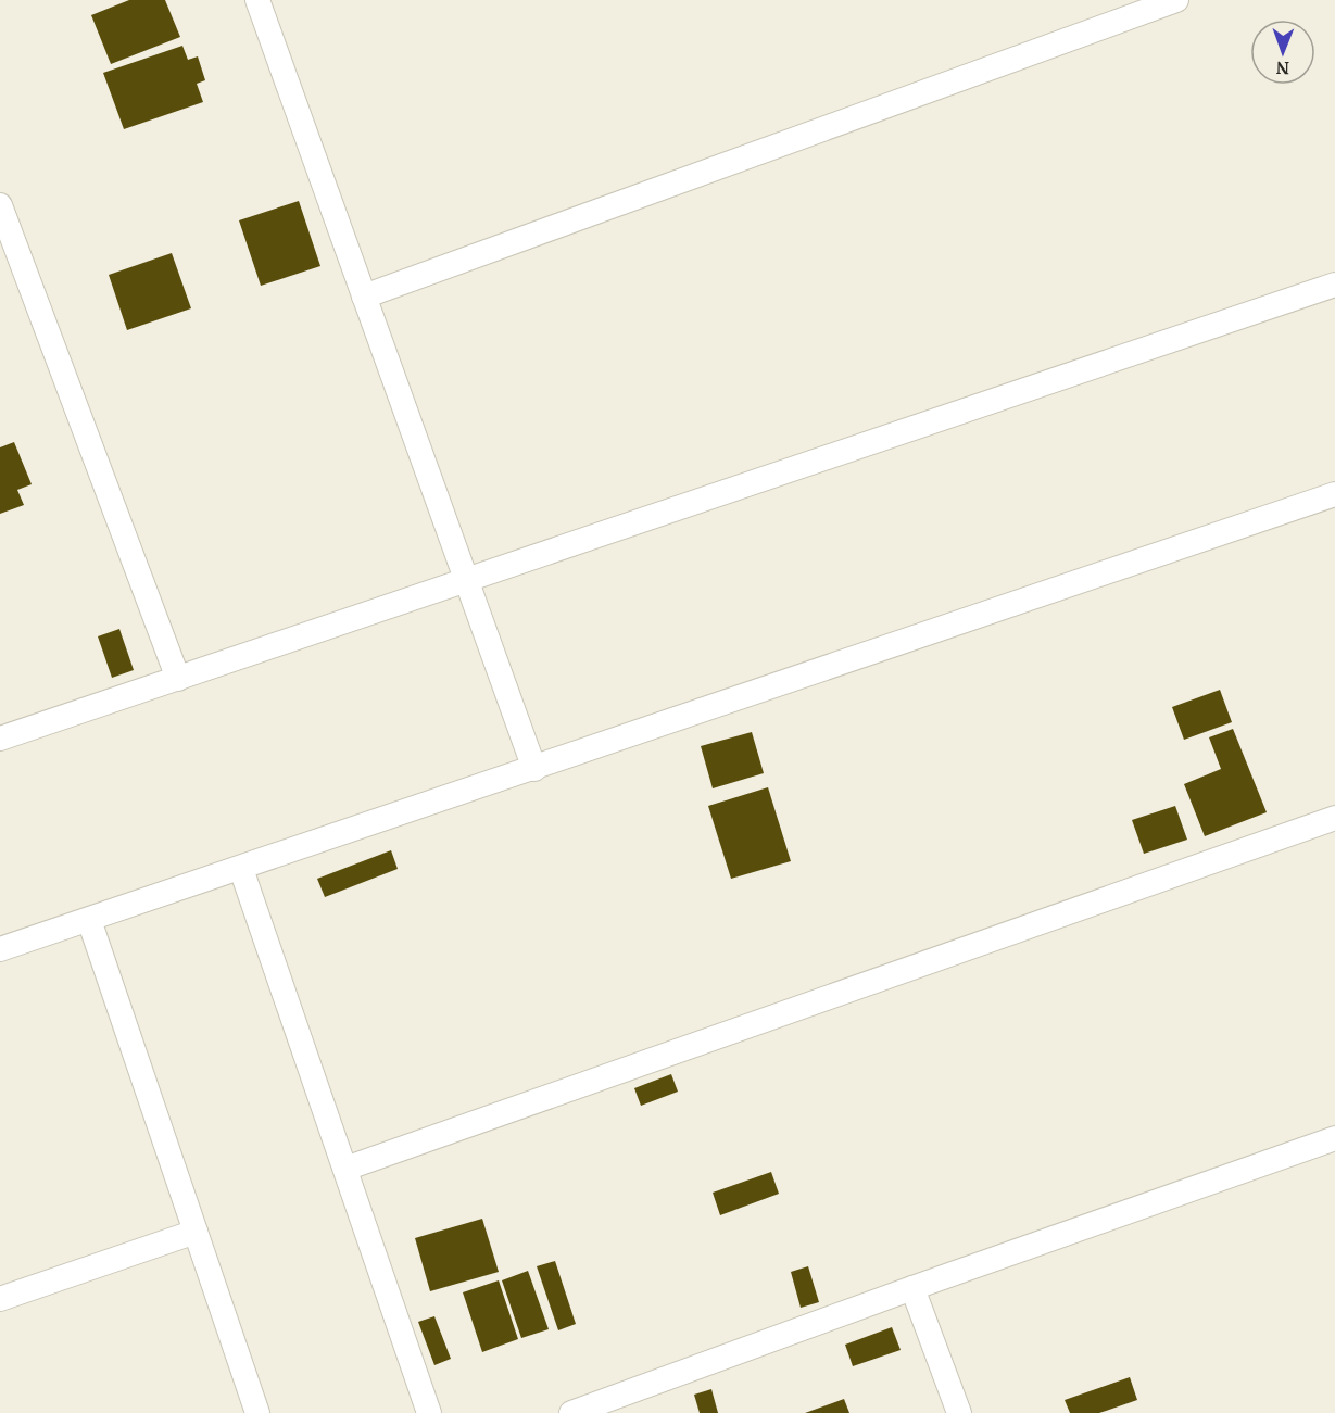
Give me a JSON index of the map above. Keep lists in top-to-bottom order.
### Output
{
  "north": "bottom"
}
